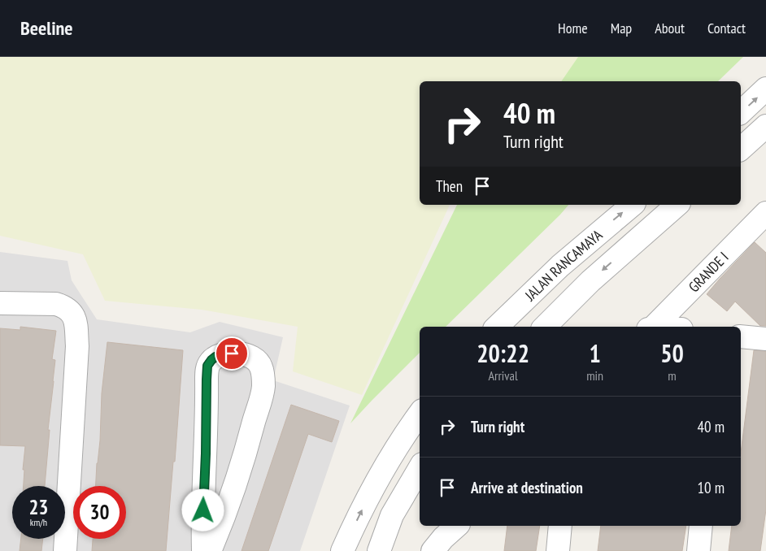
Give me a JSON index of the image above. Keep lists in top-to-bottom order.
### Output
{
  "streets": {
    "street": ["JALAN RANCAMAYA", "GRANDE I"]
  },
  "page": {
    "header": "Beeline",
    "nav": [
      "Home",
      "Map",
      "About",
      "Contact"
    ],
    "turn": ["40 m", "Turn right"],
    "then": "Then",
    "eta": [
      "20:22",
      "Arrival",
      "1",
      "min",
      "50",
      "m"
    ],
    "list": [
      {
        "name": "Turn right",
        "value": "40 m"
      },
      {
        "name": "Arrive at destination",
        "value": "10 m"
      }
    ],
    "speed": "23 km/h",
    "limit": "30"
  }
}
